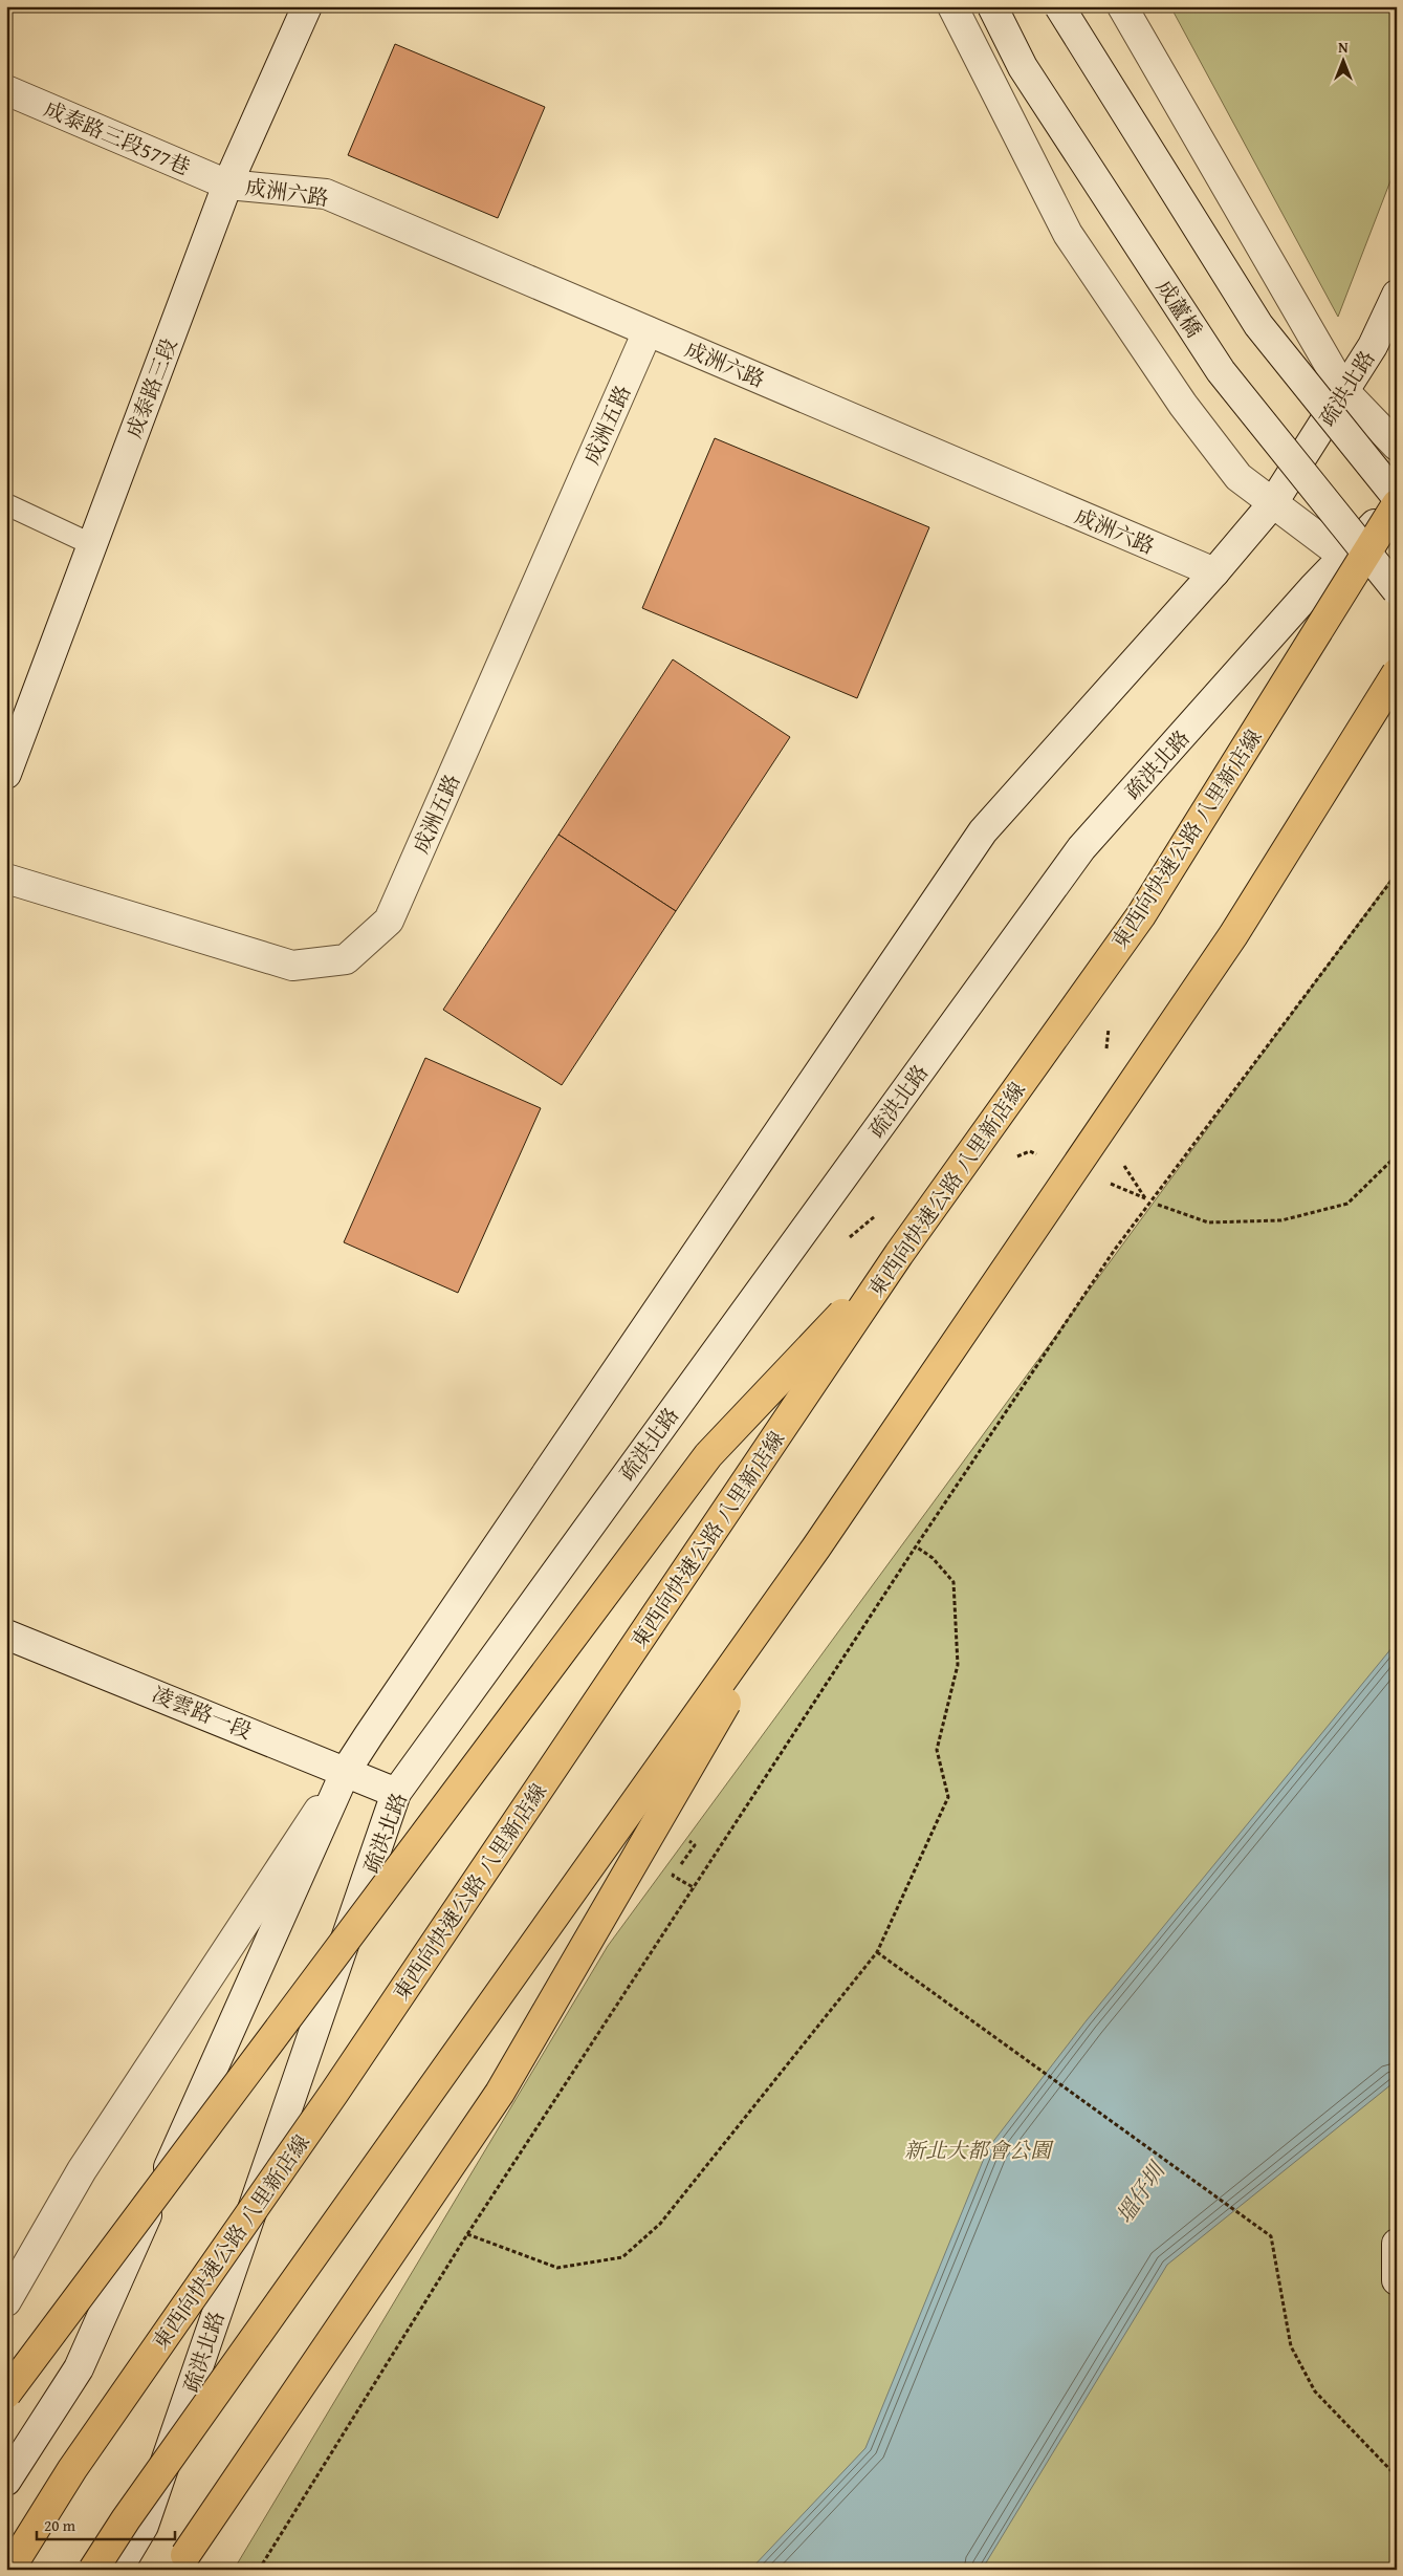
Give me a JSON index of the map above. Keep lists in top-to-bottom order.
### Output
{
  "streets": {
    "highway": ["東西向快速公路 八里新店線"],
    "street": [
      "成泰路三段577巷",
      "成洲六路",
      "成蘆橋",
      "成泰路三段",
      "疏洪北路",
      "成洲五路",
      "凌雲路一段"
    ]
  },
  "crossings": [
    ["成泰路三段577巷", "成洲六路"],
    ["成泰路三段577巷", "成泰路三段"],
    ["成洲六路", "成泰路三段"],
    ["成洲六路", "疏洪北路"],
    ["成洲六路", "成洲五路"],
    ["疏洪北路", "東西向快速公路 八里新店線"],
    ["疏洪北路", "凌雲路一段"]
  ],
  "water": ["塭仔圳"],
  "parks": ["新北大都會公園"],
  "scale_bar": "20 m",
  "north": "top"
}
